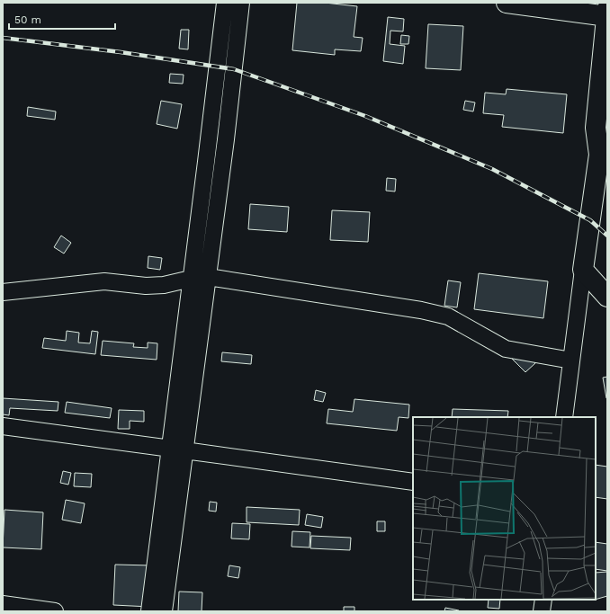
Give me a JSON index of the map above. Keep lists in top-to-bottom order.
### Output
{
  "scale_bar": "50 m"
}
